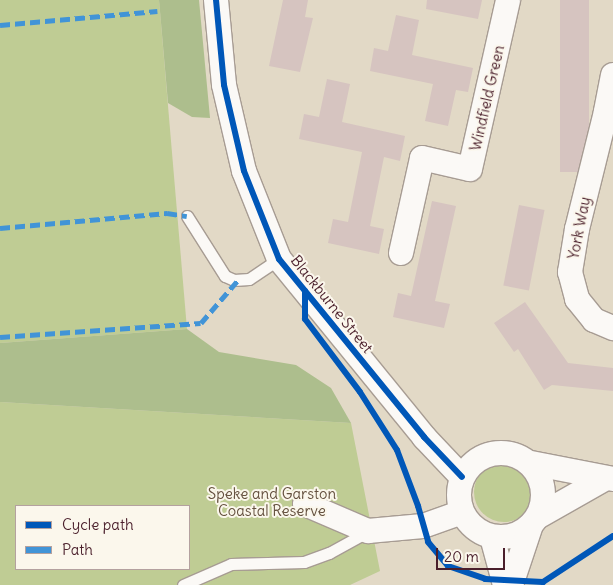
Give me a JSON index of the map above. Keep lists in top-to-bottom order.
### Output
{
  "streets": {
    "street": ["Windfield Green", "York Way", "Blackburne Street"]
  },
  "parks": ["Speke and Garston Coastal Reserve"],
  "legend": ["Cycle path", "Path"],
  "scale_bar": "20 m"
}
